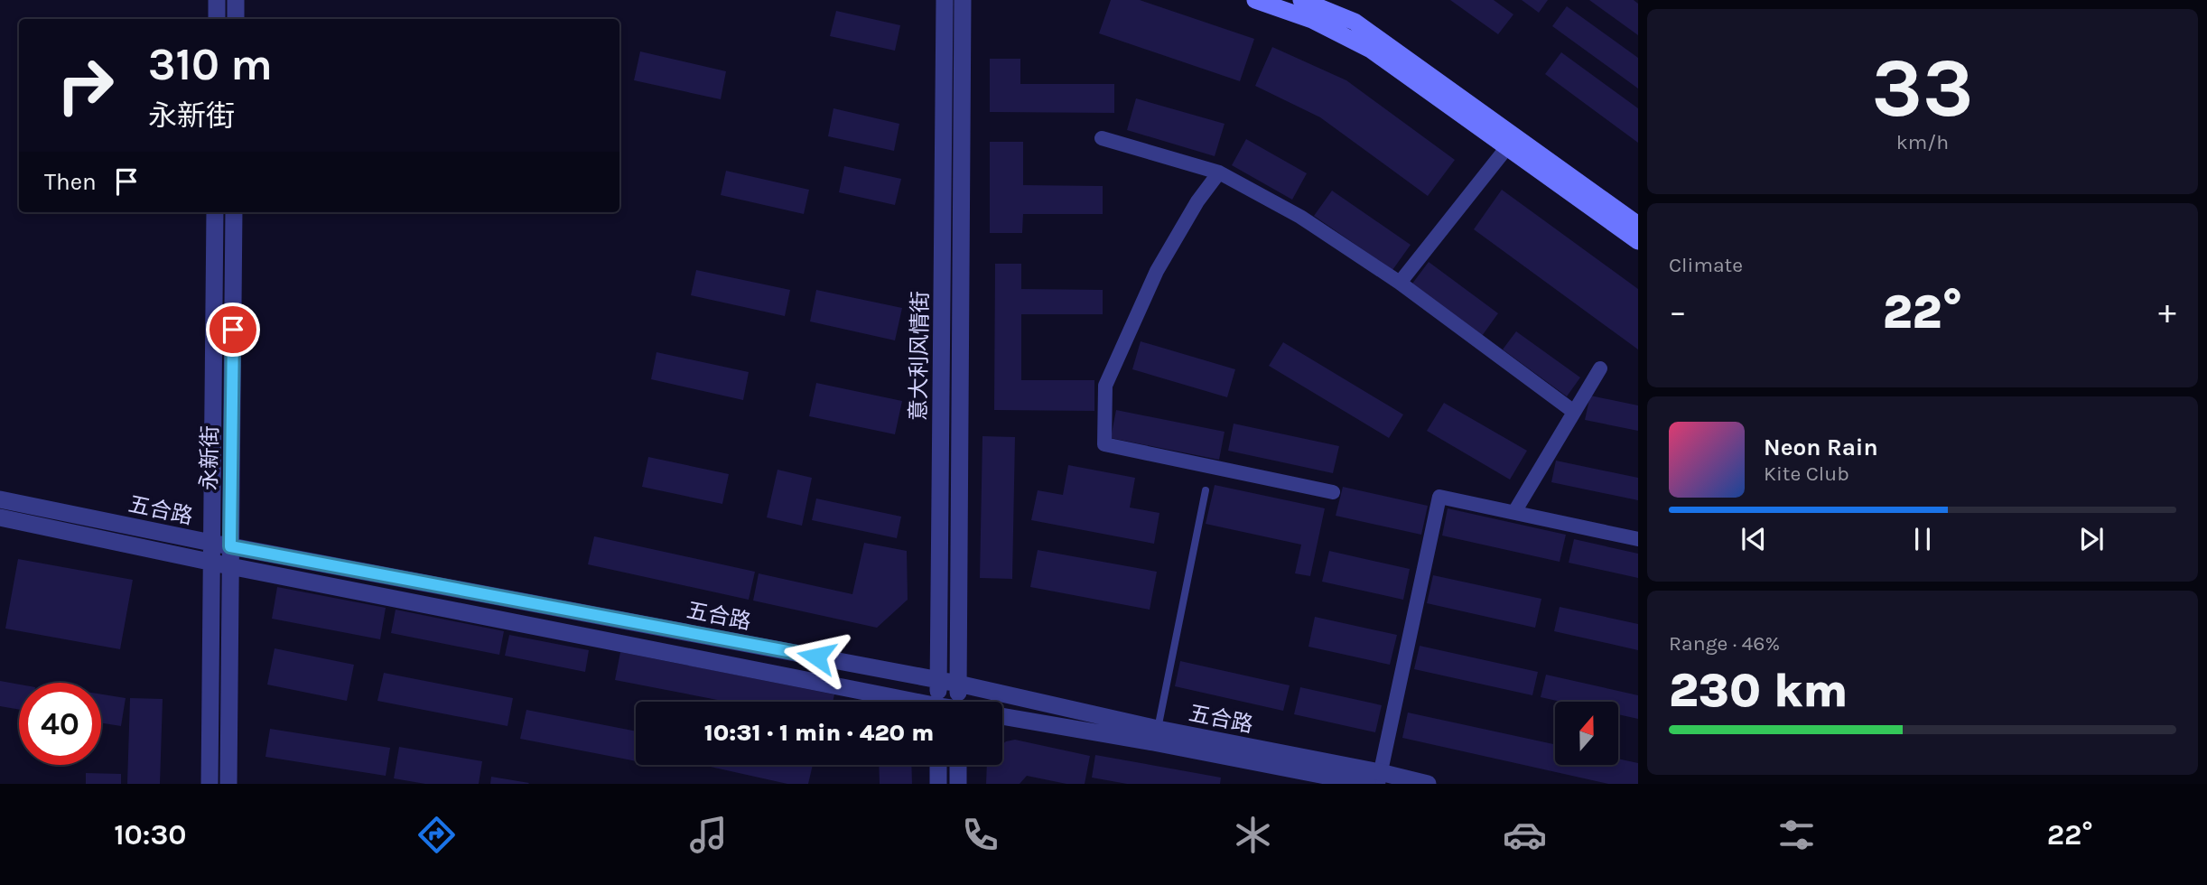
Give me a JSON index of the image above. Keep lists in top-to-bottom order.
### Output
{
  "streets": {
    "street": ["意大利风情街", "永新街", "五合路"]
  },
  "crossings": [
    ["意大利风情街", "五合路"],
    ["永新街", "五合路"]
  ],
  "north": "top",
  "page": {
    "tile": [
      ["33", "km/h"],
      "Climate",
      ["Range · 46%", "230 km"]
    ],
    "turn": ["310 m", "永新街"],
    "then": "Then",
    "heat": ["−", "22°", "+"],
    "song": ["Neon Rain", "Kite Club"],
    "limit": "40",
    "trip": "10:31 · 1 min · 420 m",
    "tabs": ["10:30", "22°"]
  }
}
